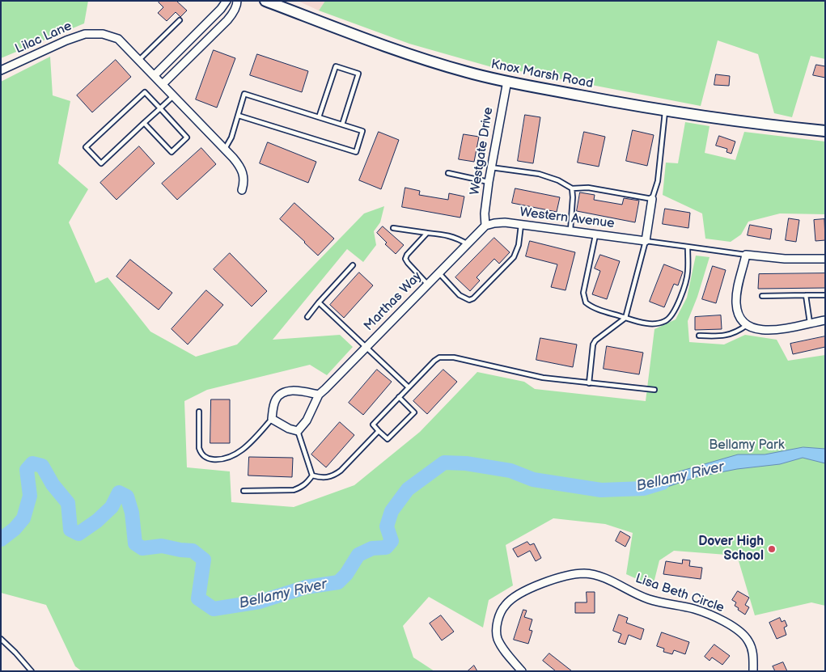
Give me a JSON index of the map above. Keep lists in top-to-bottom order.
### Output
{
  "streets": {
    "main road": ["Knox Marsh Road"],
    "street": [
      "Lilac Lane",
      "Westgate Drive",
      "Western Avenue",
      "Marthas Way",
      "Lisa Beth Circle"
    ]
  },
  "crossings": [
    ["Knox Marsh Road", "Westgate Drive"],
    ["Westgate Drive", "Western Avenue"],
    ["Westgate Drive", "Marthas Way"],
    ["Western Avenue", "Marthas Way"]
  ],
  "water": ["Bellamy River"],
  "parks": ["Bellamy Park"],
  "places": ["Dover High School"]
}
